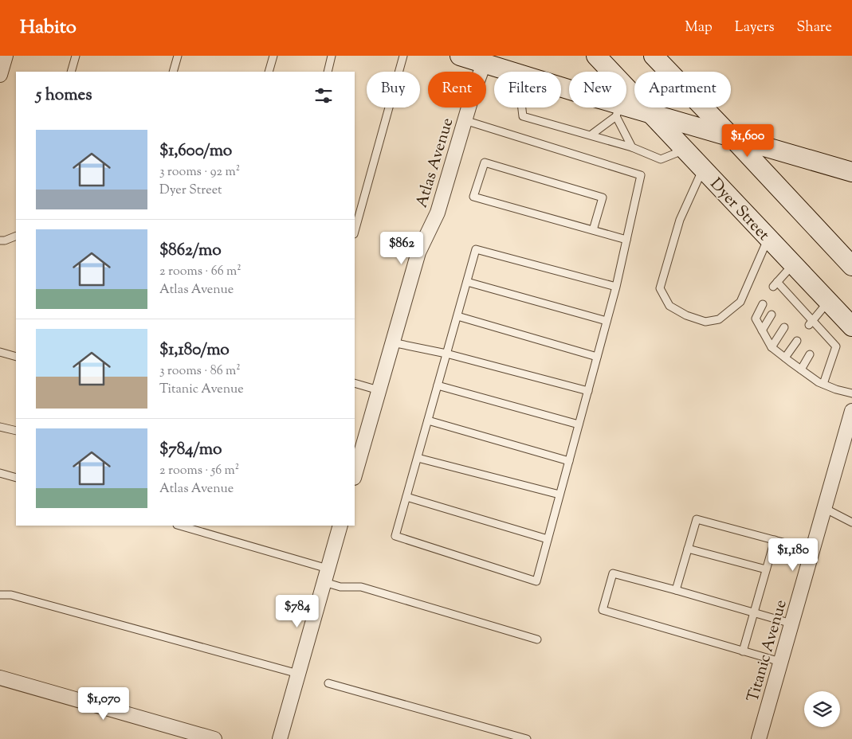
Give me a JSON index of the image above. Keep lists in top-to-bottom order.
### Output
{
  "streets": {
    "main road": ["Dyer Street"],
    "street": ["Atlas Avenue", "Titanic Avenue"]
  },
  "page": {
    "header": "Habito",
    "nav": ["Map", "Layers", "Share"],
    "chip": [
      "Buy",
      "Rent",
      "Filters",
      "New",
      "Apartment"
    ],
    "heading": "5 homes",
    "list": [
      {
        "name": "$1,600/mo",
        "note": "3 rooms · 92 m² · Dyer Street"
      },
      {
        "name": "$862/mo",
        "note": "2 rooms · 66 m² · Atlas Avenue"
      },
      {
        "name": "$1,180/mo",
        "note": "3 rooms · 86 m² · Titanic Avenue"
      },
      {
        "name": "$784/mo",
        "note": "2 rooms · 56 m² · Atlas Avenue"
      }
    ],
    "price": [
      "$1,600",
      "$862",
      "$1,180",
      "$784",
      "$1,070"
    ]
  }
}
